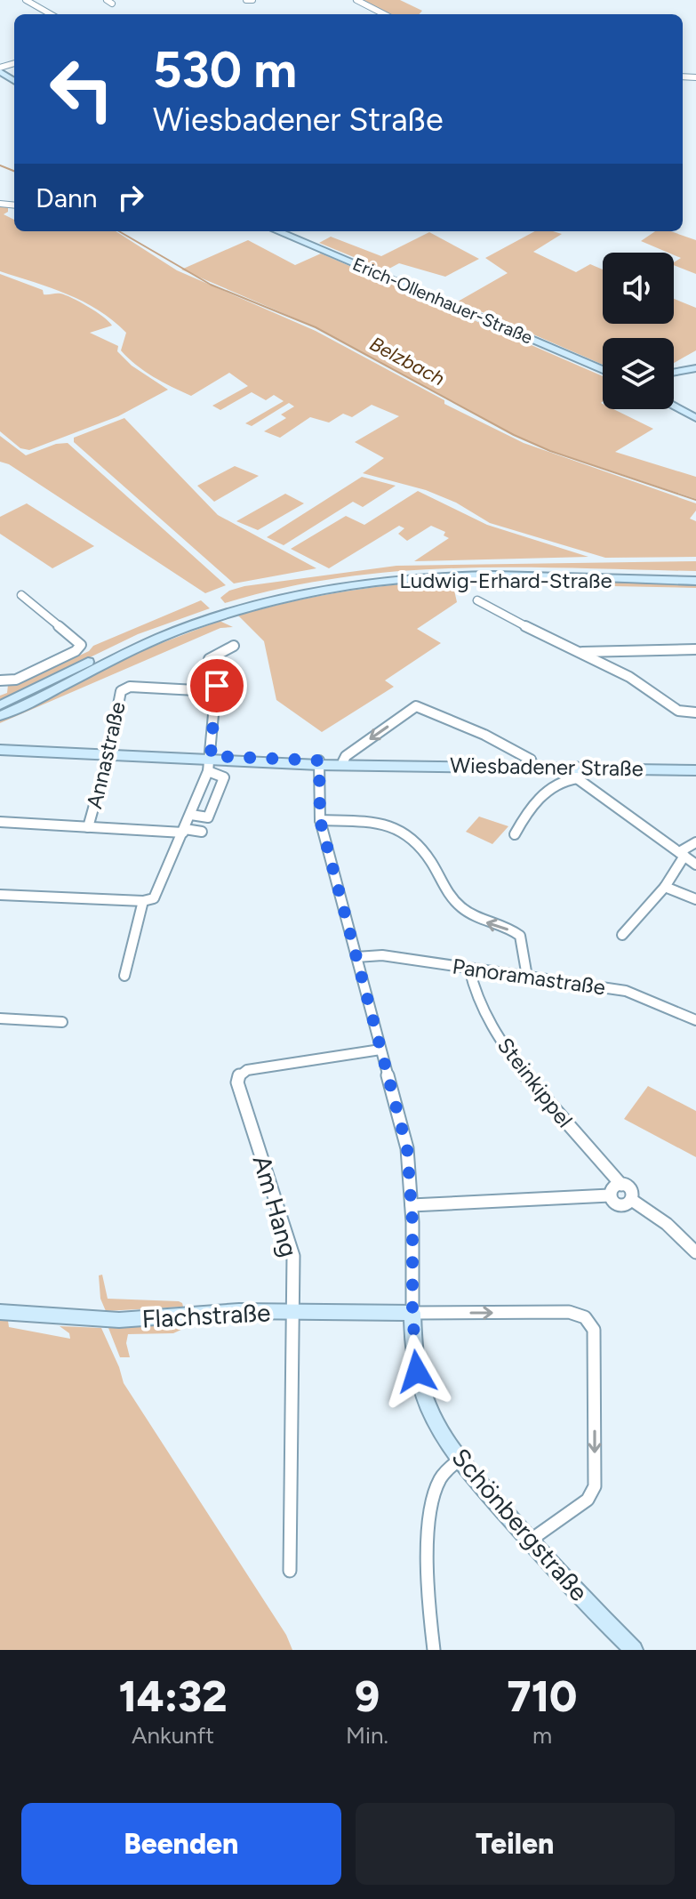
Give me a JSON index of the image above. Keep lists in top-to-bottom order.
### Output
{
  "streets": {
    "street": [
      "Erich-Ollenhauer-Straße",
      "Ludwig-Erhard-Straße",
      "Annastraße",
      "Wiesbadener Straße",
      "Panoramastraße",
      "Steinkippel",
      "Am Hang",
      "Flachstraße",
      "Schönbergstraße"
    ]
  },
  "crossings": [
    ["Annastraße", "Wiesbadener Straße"],
    ["Wiesbadener Straße", "Schönbergstraße"],
    ["Panoramastraße", "Steinkippel"],
    ["Panoramastraße", "Schönbergstraße"],
    ["Am Hang", "Flachstraße"],
    ["Am Hang", "Schönbergstraße"],
    ["Flachstraße", "Schönbergstraße"]
  ],
  "water": ["Belzbach"],
  "page": {
    "turn": ["530 m", "Wiesbadener Straße"],
    "then": "Dann",
    "eta": [
      "14:32",
      "Ankunft",
      "9",
      "Min.",
      "710",
      "m"
    ],
    "buttons": ["Beenden", "Teilen"]
  }
}
